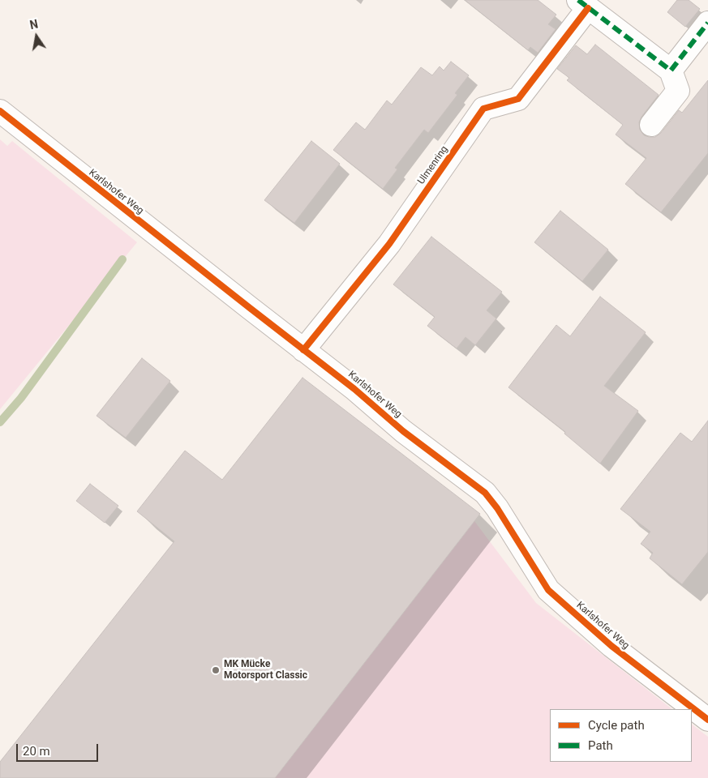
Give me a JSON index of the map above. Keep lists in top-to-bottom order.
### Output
{
  "streets": {
    "street": ["Ulmenring", "Karlshofer Weg"]
  },
  "crossings": [
    ["Ulmenring", "Karlshofer Weg"]
  ],
  "places": ["MK Mücke Motorsport Classic"],
  "legend": ["Cycle path", "Path"],
  "scale_bar": "20 m",
  "north": "top"
}
